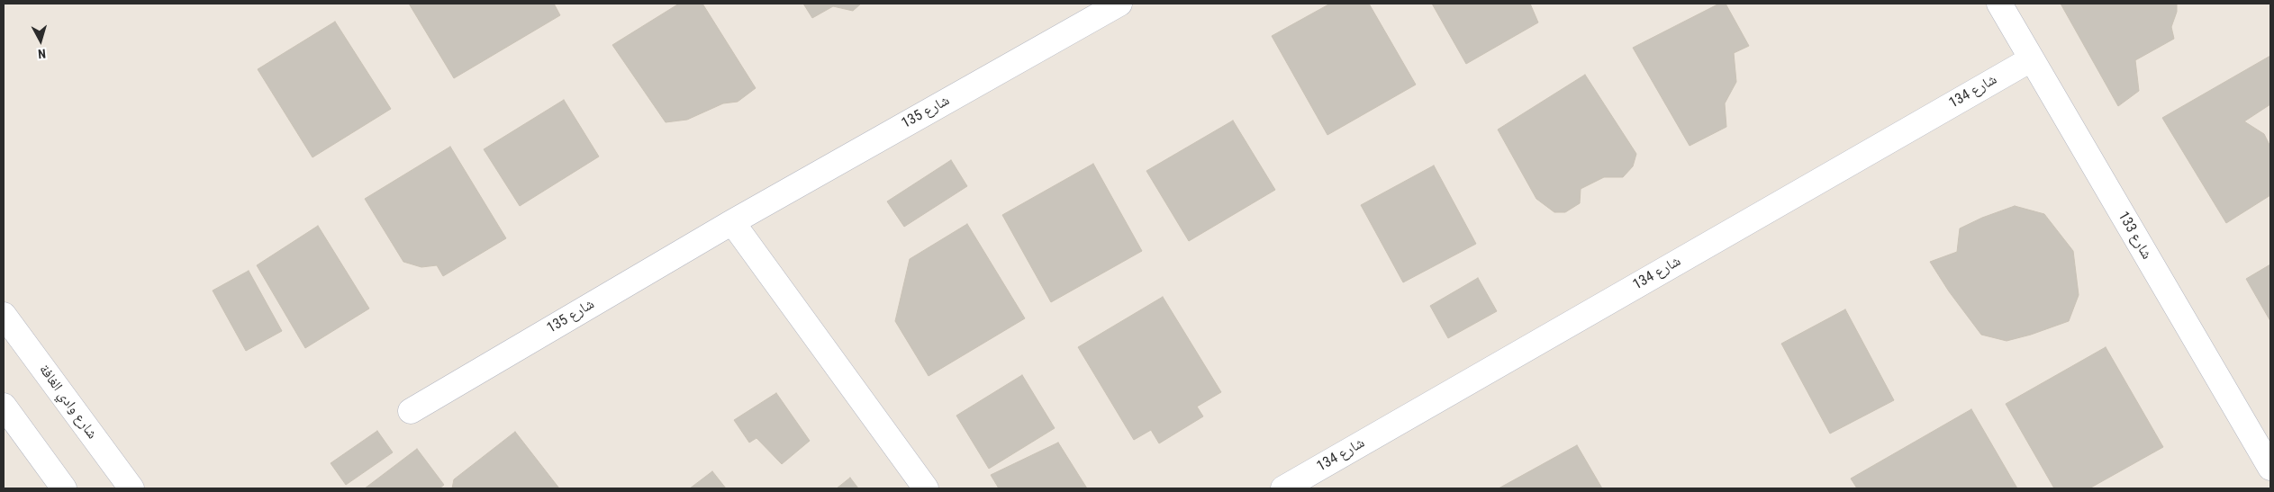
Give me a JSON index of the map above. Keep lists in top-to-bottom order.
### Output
{
  "streets": {
    "street": [
      "شارع 134",
      "شارع 135",
      "شارع 133",
      "شارع وادي الغافة"
    ]
  },
  "crossings": [
    ["شارع 134", "شارع 133"]
  ],
  "north": "bottom"
}
